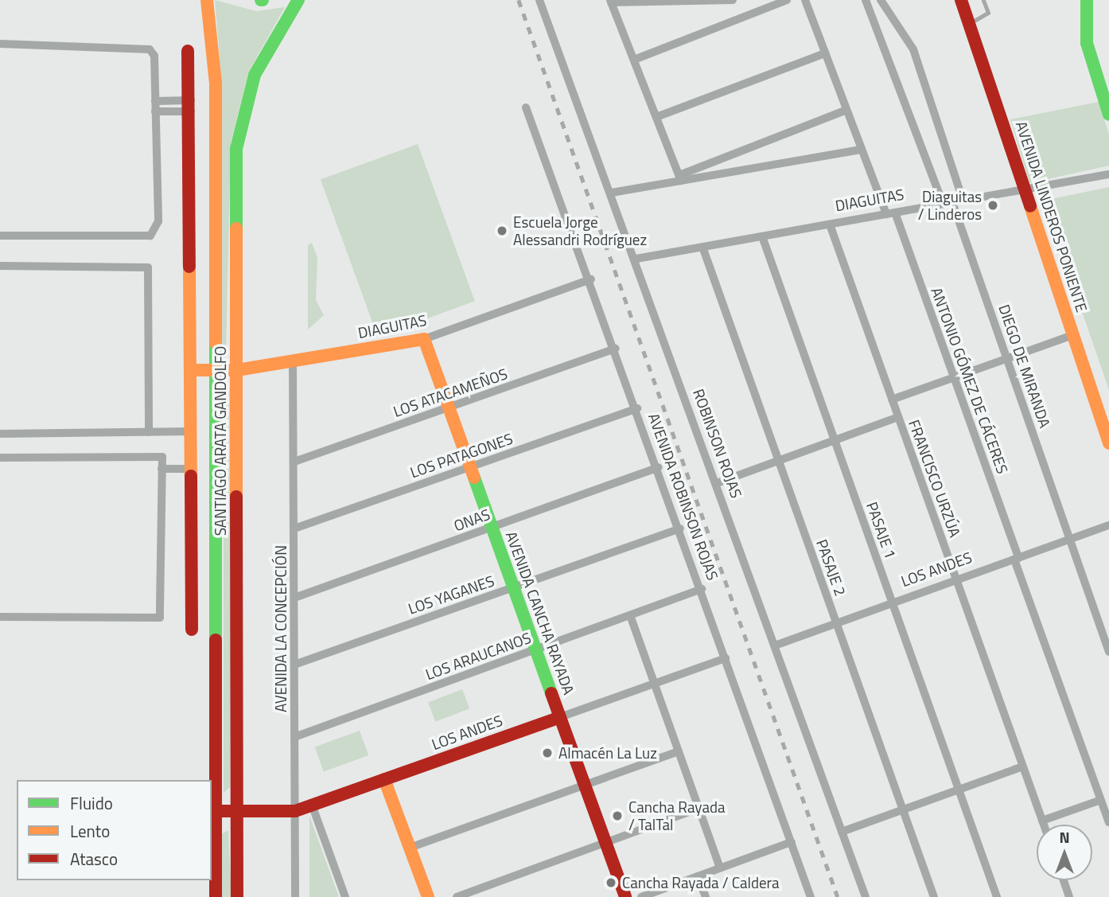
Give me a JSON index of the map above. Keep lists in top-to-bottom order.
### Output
{
  "streets": {
    "street": [
      "DIAGUITAS",
      "AVENIDA LINDEROS PONIENTE",
      "DIEGO DE MIRANDA",
      "ANTONIO GÓMEZ DE CÁCERES",
      "LOS ATACAMEÑOS",
      "SANTIAGO ARATA GANDOLFO",
      "ROBINSON ROJAS",
      "LOS PATAGONES",
      "FRANCISCO URZÚA",
      "AVENIDA ROBINSON ROJAS",
      "ONAS",
      "PASAJE 1",
      "PASAJE 2",
      "LOS ANDES",
      "LOS YAGANES",
      "AVENIDA CANCHA RAYADA",
      "AVENIDA LA CONCEPCIÓN",
      "LOS ARAUCANOS"
    ]
  },
  "crossings": [
    ["DIAGUITAS", "AVENIDA LINDEROS PONIENTE"],
    ["DIAGUITAS", "DIEGO DE MIRANDA"],
    ["DIAGUITAS", "ANTONIO GÓMEZ DE CÁCERES"],
    ["DIAGUITAS", "SANTIAGO ARATA GANDOLFO"],
    ["DIAGUITAS", "ROBINSON ROJAS"],
    ["DIAGUITAS", "FRANCISCO URZÚA"],
    ["DIAGUITAS", "AVENIDA ROBINSON ROJAS"],
    ["DIAGUITAS", "PASAJE 1"],
    ["DIAGUITAS", "PASAJE 2"],
    ["DIAGUITAS", "AVENIDA CANCHA RAYADA"],
    ["DIAGUITAS", "AVENIDA LA CONCEPCIÓN"],
    ["DIEGO DE MIRANDA", "LOS ANDES"],
    ["ANTONIO GÓMEZ DE CÁCERES", "LOS ANDES"],
    ["LOS ATACAMEÑOS", "AVENIDA ROBINSON ROJAS"],
    ["LOS ATACAMEÑOS", "AVENIDA CANCHA RAYADA"],
    ["LOS ATACAMEÑOS", "AVENIDA LA CONCEPCIÓN"],
    ["SANTIAGO ARATA GANDOLFO", "LOS ANDES"],
    ["ROBINSON ROJAS", "LOS ANDES"],
    ["LOS PATAGONES", "AVENIDA ROBINSON ROJAS"],
    ["LOS PATAGONES", "AVENIDA CANCHA RAYADA"],
    ["LOS PATAGONES", "AVENIDA LA CONCEPCIÓN"],
    ["FRANCISCO URZÚA", "LOS ANDES"],
    ["AVENIDA ROBINSON ROJAS", "ONAS"],
    ["AVENIDA ROBINSON ROJAS", "LOS ANDES"],
    ["AVENIDA ROBINSON ROJAS", "LOS YAGANES"],
    ["AVENIDA ROBINSON ROJAS", "LOS ARAUCANOS"],
    ["ONAS", "AVENIDA CANCHA RAYADA"],
    ["ONAS", "AVENIDA LA CONCEPCIÓN"],
    ["PASAJE 1", "LOS ANDES"],
    ["PASAJE 2", "LOS ANDES"],
    ["LOS ANDES", "AVENIDA CANCHA RAYADA"],
    ["LOS ANDES", "AVENIDA LA CONCEPCIÓN"],
    ["LOS YAGANES", "AVENIDA CANCHA RAYADA"],
    ["LOS YAGANES", "AVENIDA LA CONCEPCIÓN"],
    ["AVENIDA CANCHA RAYADA", "LOS ARAUCANOS"],
    ["AVENIDA LA CONCEPCIÓN", "LOS ARAUCANOS"]
  ],
  "places": [
    "Diaguitas / Linderos",
    "Escuela Jorge Alessandri Rodríguez",
    "Almacén La Luz",
    "Cancha Rayada / TalTal",
    "Cancha Rayada / Caldera"
  ],
  "legend": ["Fluido", "Lento", "Atasco"],
  "north": "top"
}
